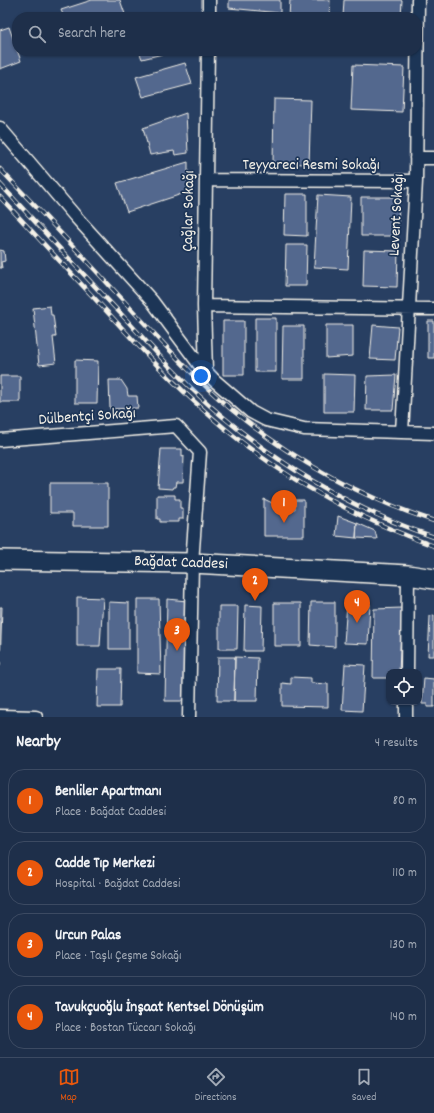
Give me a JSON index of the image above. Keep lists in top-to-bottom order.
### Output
{
  "streets": {
    "main road": ["Bağdat Caddesi"],
    "street": [
      "Teyyareci Resmi Sokağı",
      "Çağlar Sokağı",
      "Levent Sokağı",
      "Dülbentçi Sokağı"
    ]
  },
  "crossings": [
    ["Teyyareci Resmi Sokağı", "Çağlar Sokağı"],
    ["Teyyareci Resmi Sokağı", "Levent Sokağı"],
    ["Dülbentçi Sokağı", "Bağdat Caddesi"]
  ],
  "page": {
    "search": "Search here",
    "pins": [
      "1",
      "2",
      "4",
      "3"
    ],
    "heading": ["Nearby", "4 results"],
    "list": [
      {
        "mark": "1",
        "name": "Benliler Apartmanı",
        "note": "Place · Bağdat Caddesi",
        "value": "80 m"
      },
      {
        "mark": "2",
        "name": "Cadde Tıp Merkezi",
        "note": "Hospital · Bağdat Caddesi",
        "value": "110 m"
      },
      {
        "mark": "3",
        "name": "Urcun Palas",
        "note": "Place · Taşlı Çeşme Sokağı",
        "value": "130 m"
      },
      {
        "mark": "4",
        "name": "Tavukçuoğlu İnşaat Kentsel Dönüşüm",
        "note": "Place · Bostan Tüccarı Sokağı",
        "value": "140 m"
      }
    ],
    "nav": ["Map", "Directions", "Saved"]
  }
}
